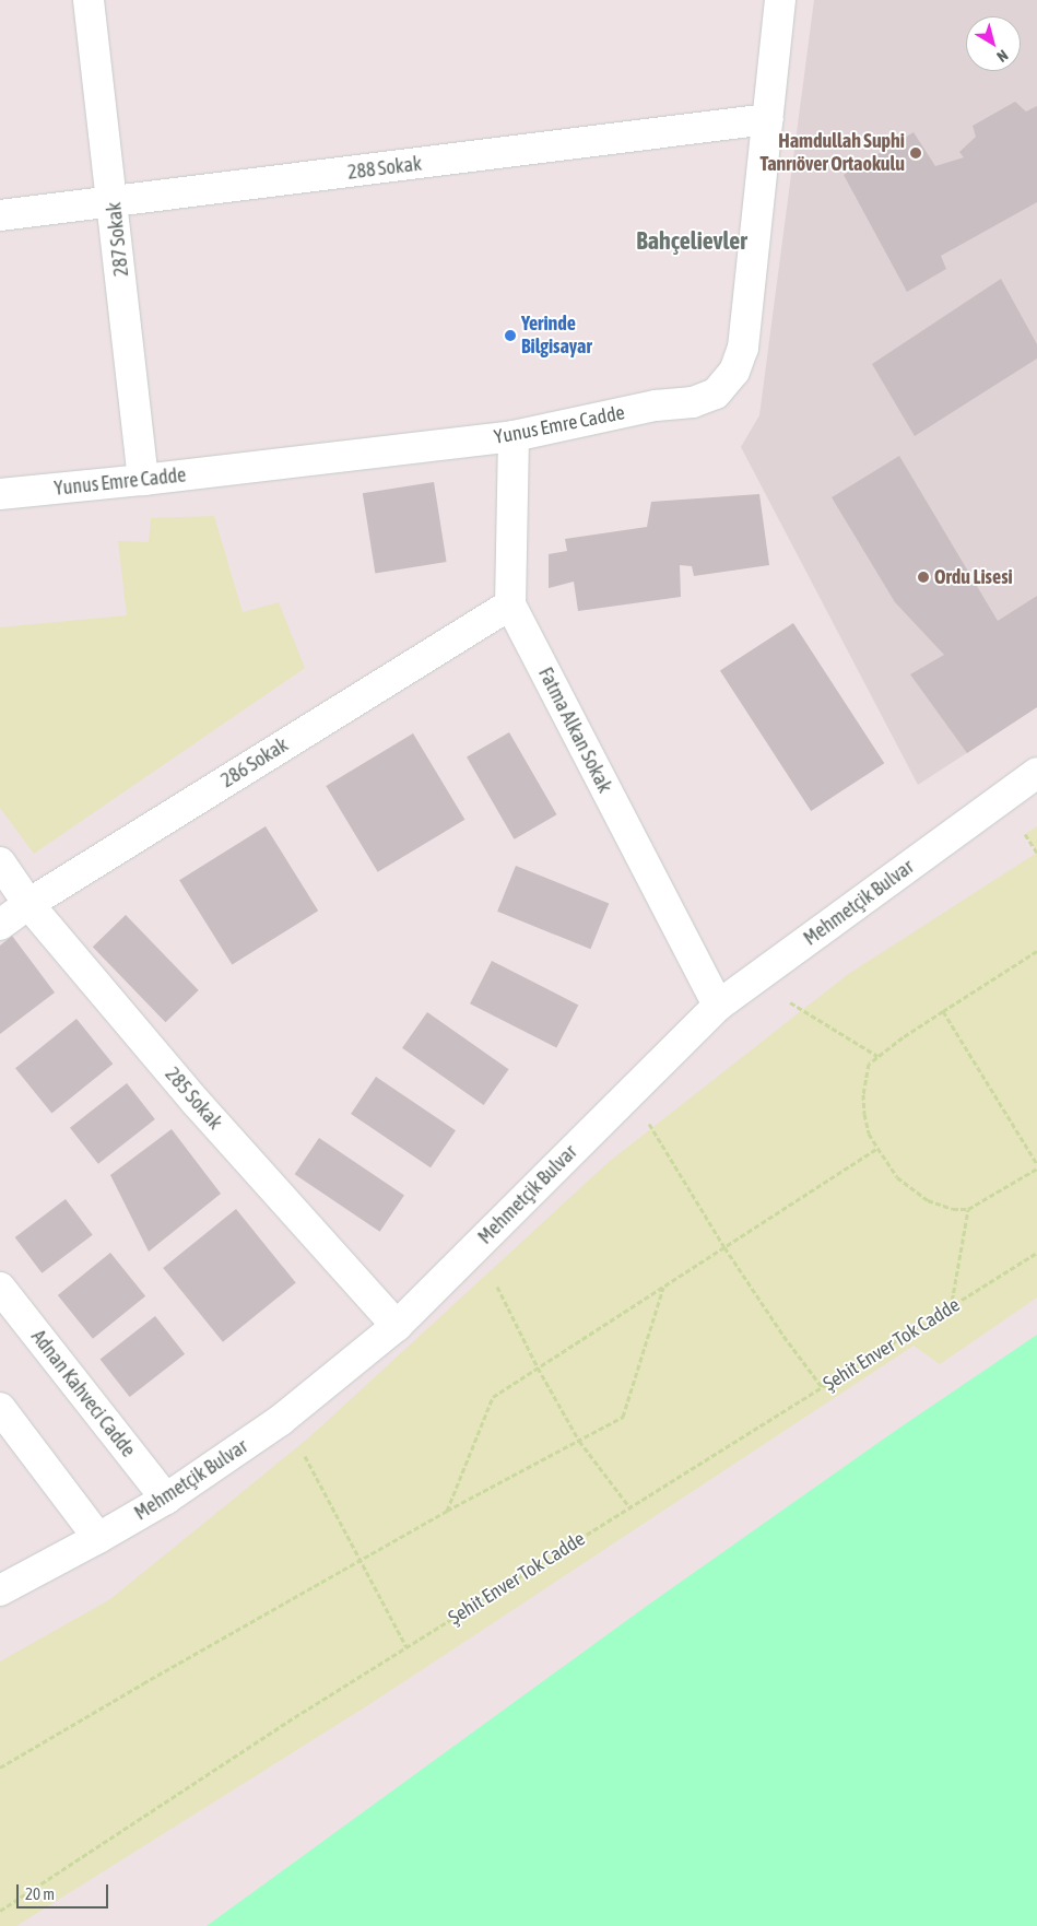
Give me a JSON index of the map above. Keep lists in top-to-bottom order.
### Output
{
  "streets": {
    "street": [
      "288 Sokak",
      "287 Sokak",
      "Yunus Emre Cadde",
      "Fatma Alkan Sokak",
      "286 Sokak",
      "Mehmetçik Bulvar",
      "285 Sokak",
      "Adnan Kahveci Cadde"
    ],
    "path": ["Şehit Enver Tok Cadde"]
  },
  "crossings": [
    ["288 Sokak", "287 Sokak"],
    ["288 Sokak", "Yunus Emre Cadde"],
    ["287 Sokak", "Yunus Emre Cadde"],
    ["Yunus Emre Cadde", "Fatma Alkan Sokak"],
    ["Fatma Alkan Sokak", "286 Sokak"],
    ["Fatma Alkan Sokak", "Mehmetçik Bulvar"],
    ["286 Sokak", "285 Sokak"],
    ["Mehmetçik Bulvar", "285 Sokak"],
    ["Mehmetçik Bulvar", "Adnan Kahveci Cadde"]
  ],
  "districts": ["Bahçelievler"],
  "places": ["Hamdullah Suphi Tanrıöver Ortaokulu", "Yerinde Bilgisayar", "Ordu Lisesi"],
  "scale_bar": "20 m",
  "north": "bottom right"
}
